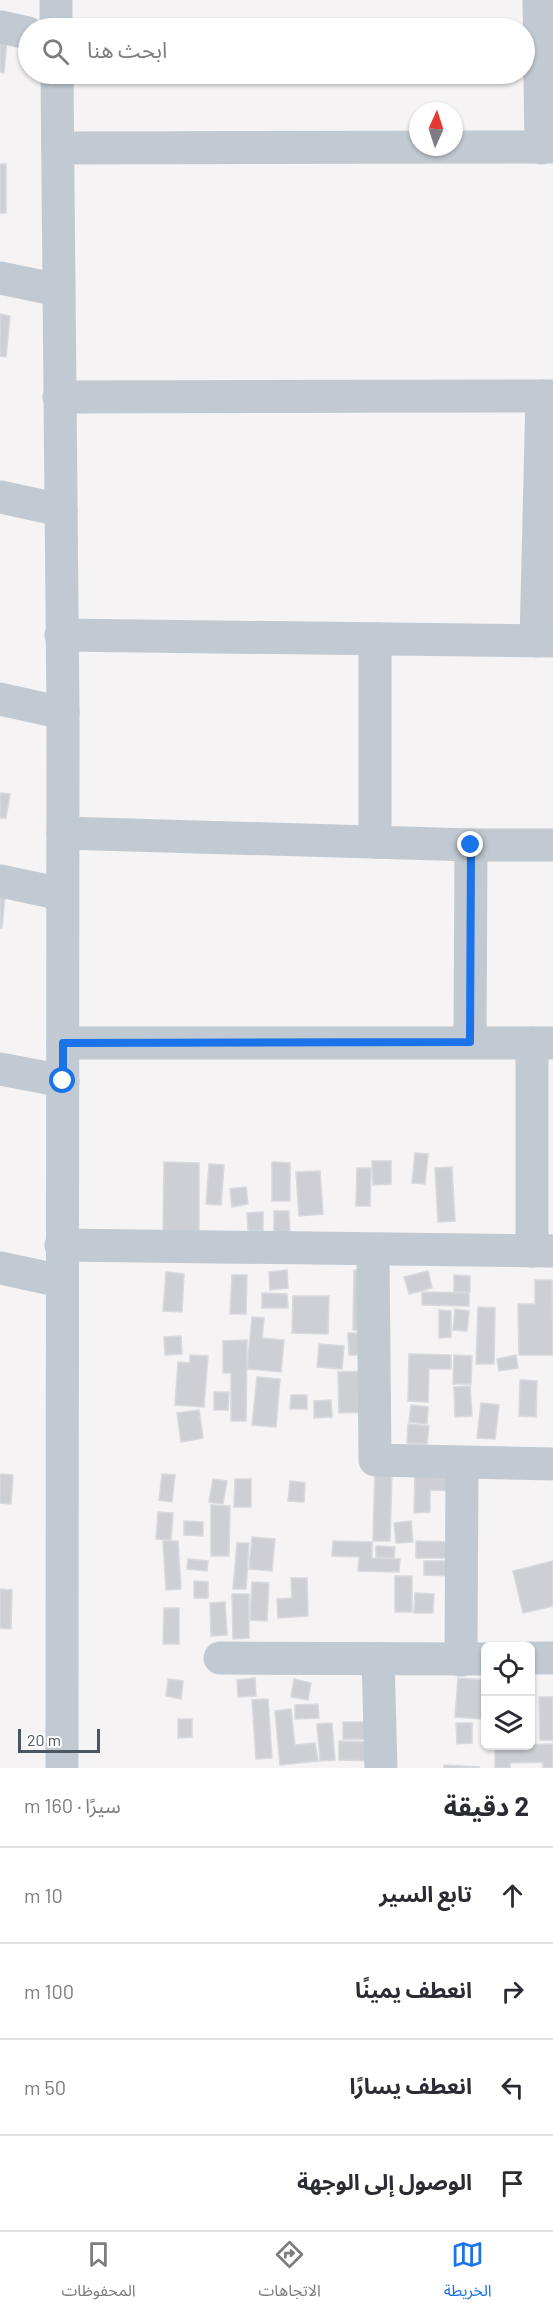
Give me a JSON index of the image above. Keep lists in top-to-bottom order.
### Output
{
  "scale_bar": "20 m",
  "north": "top",
  "page": {
    "search": "ابحث هنا",
    "scale": "20 m",
    "heading": ["2 دقيقة", "سيرًا · 160 m"],
    "list": [
      ["تابع السير", "10 m"],
      ["انعطف يمينًا", "100 m"],
      ["انعطف يسارًا", "50 m"],
      "الوصول إلى الوجهة"
    ],
    "nav": ["الخريطة", "الاتجاهات", "المحفوظات"]
  }
}
